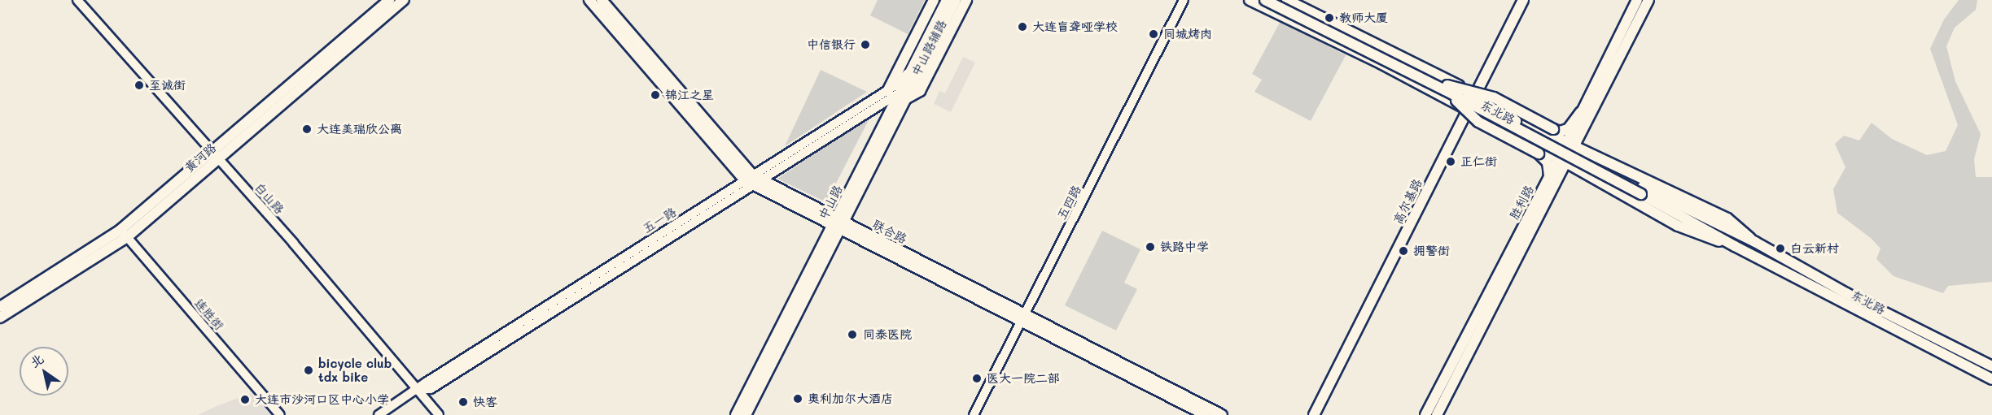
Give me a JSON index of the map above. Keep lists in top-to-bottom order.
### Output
{
  "streets": {
    "main road": [
      "中山路辅路",
      "东北路",
      "黄河路",
      "白山路",
      "高尔基路",
      "中山路",
      "五四路",
      "胜利路",
      "五一路",
      "联合路",
      "连胜街"
    ]
  },
  "crossings": [
    ["中山路辅路", "中山路"],
    ["中山路辅路", "五一路"],
    ["东北路", "高尔基路"],
    ["东北路", "胜利路"],
    ["黄河路", "白山路"],
    ["黄河路", "连胜街"],
    ["白山路", "五一路"],
    ["中山路", "五一路"],
    ["中山路", "联合路"],
    ["五四路", "联合路"],
    ["五一路", "联合路"]
  ],
  "places": [
    "教师大厦",
    "大连盲聋哑学校",
    "同城烤肉",
    "中信银行",
    "至诚街",
    "锦江之星",
    "大连美瑞欣公离",
    "正仁街",
    "铁路中学",
    "白云新村",
    "拥警街",
    "同泰医院",
    "bicycle club tdx bike",
    "医大一院二部",
    "奥利加尔大酒店",
    "大连市沙河口区中心小学",
    "快客"
  ],
  "north": "top left"
}
